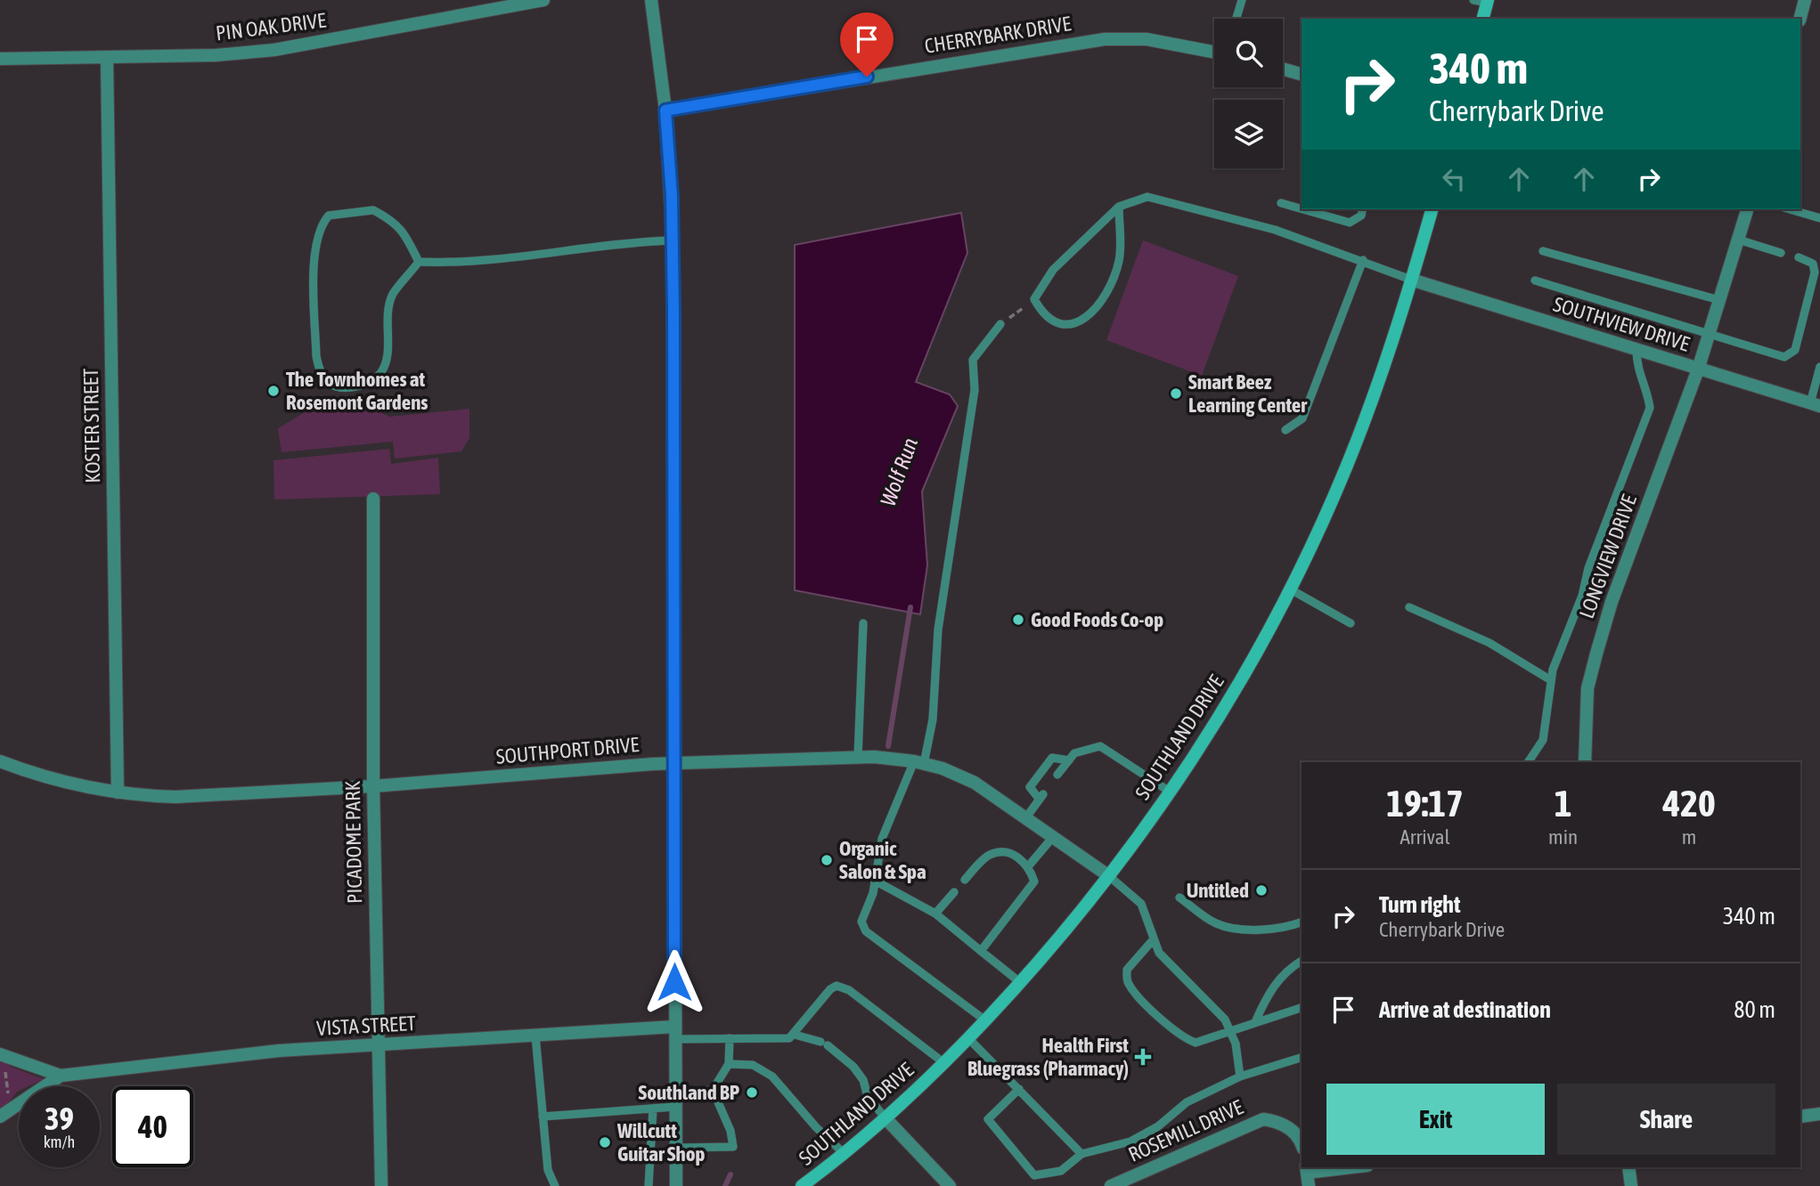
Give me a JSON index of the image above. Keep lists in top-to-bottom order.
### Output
{
  "streets": {
    "main road": ["SOUTHLAND DRIVE"],
    "street": [
      "PIN OAK DRIVE",
      "CHERRYBARK DRIVE",
      "SOUTHVIEW DRIVE",
      "KOSTER STREET",
      "LONGVIEW DRIVE",
      "SOUTHPORT DRIVE",
      "PICADOME PARK",
      "VISTA STREET",
      "ROSEMILL DRIVE"
    ]
  },
  "crossings": [
    ["PIN OAK DRIVE", "KOSTER STREET"],
    ["SOUTHVIEW DRIVE", "LONGVIEW DRIVE"],
    ["SOUTHVIEW DRIVE", "SOUTHLAND DRIVE"],
    ["KOSTER STREET", "SOUTHPORT DRIVE"],
    ["SOUTHLAND DRIVE", "SOUTHPORT DRIVE"],
    ["SOUTHPORT DRIVE", "PICADOME PARK"],
    ["PICADOME PARK", "VISTA STREET"]
  ],
  "water": ["Wolf Run"],
  "places": {
    "other": [
      "The Townhomes at Rosemont Gardens",
      "Smart Beez Learning Center",
      "Good Foods Co-op",
      "Organic Salon & Spa",
      "Untitled",
      "Southland BP",
      "Willcutt Guitar Shop"
    ],
    "health": ["Health First Bluegrass (Pharmacy)"]
  },
  "page": {
    "turn": ["340 m", "Cherrybark Drive"],
    "eta": [
      "19:17",
      "Arrival",
      "1",
      "min",
      "420",
      "m"
    ],
    "list": [
      {
        "name": "Turn right",
        "note": "Cherrybark Drive",
        "value": "340 m"
      },
      {
        "name": "Arrive at destination",
        "value": "80 m"
      }
    ],
    "buttons": ["Exit", "Share"],
    "speed": "39 km/h",
    "limit": "40"
  }
}
